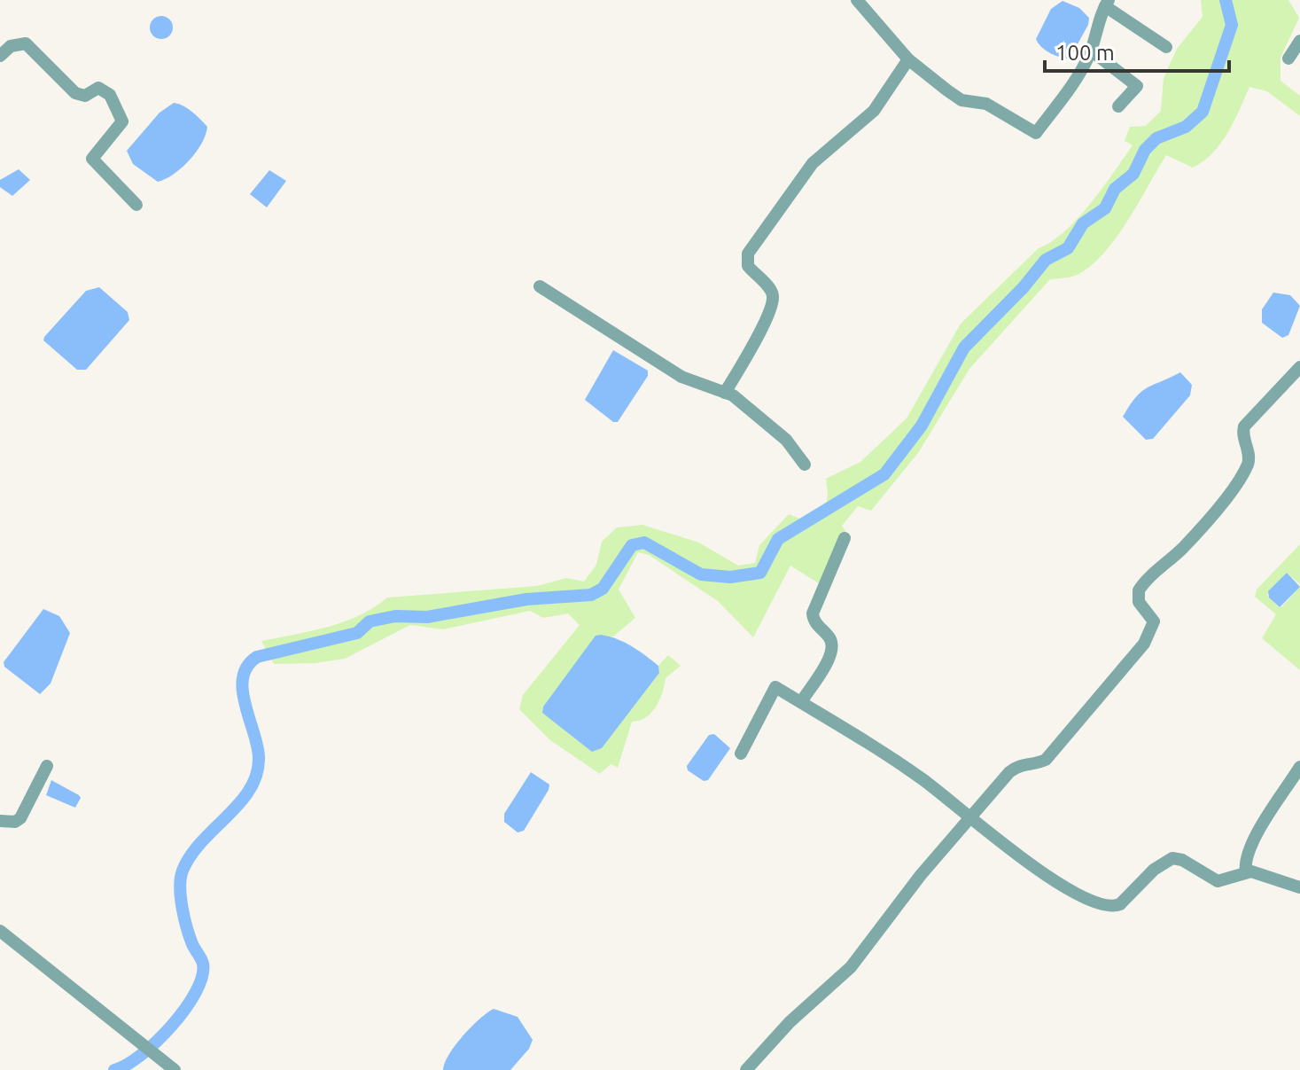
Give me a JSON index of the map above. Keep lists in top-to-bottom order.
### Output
{
  "scale_bar": "100 m"
}
